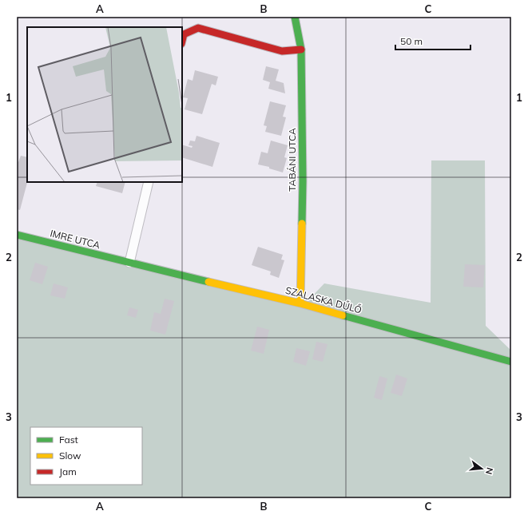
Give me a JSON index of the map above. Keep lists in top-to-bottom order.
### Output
{
  "streets": {
    "street": ["TABÁNI UTCA", "IMRE UTCA", "SZALASKA DŰLŐ"]
  },
  "crossings": [
    ["TABÁNI UTCA", "SZALASKA DŰLŐ"],
    ["IMRE UTCA", "SZALASKA DŰLŐ"]
  ],
  "legend": ["Fast", "Slow", "Jam"],
  "scale_bar": "50 m",
  "north": "right",
  "grid": {
    "columns": ["A", "B", "C"],
    "rows": ["1", "2", "3"]
  }
}
